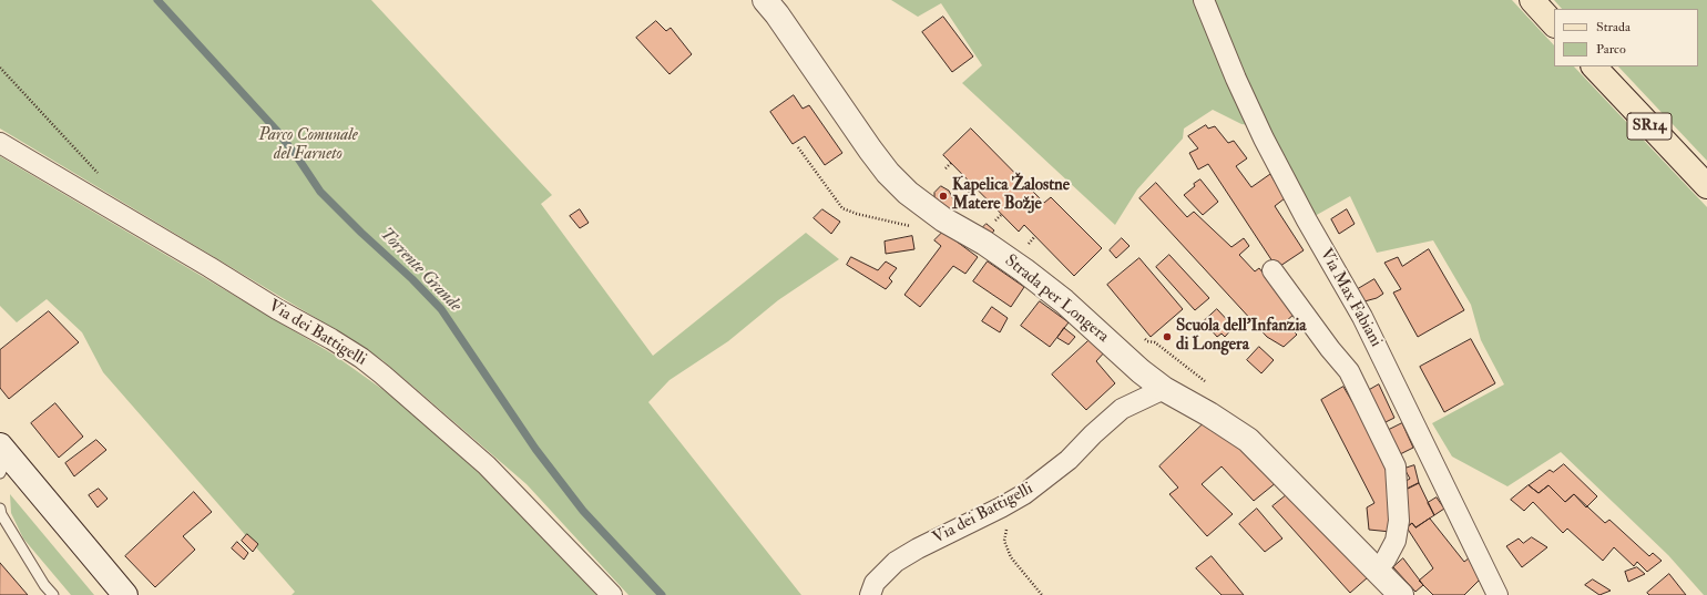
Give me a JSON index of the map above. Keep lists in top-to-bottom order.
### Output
{
  "streets": {
    "main road": ["SR14"],
    "street": ["Via Max Fabiani", "Strada per Longera", "Via dei Battigelli"]
  },
  "crossings": [
    ["Strada per Longera", "Via dei Battigelli"]
  ],
  "water": ["Torrente Grande"],
  "parks": ["Parco Comunale del Farneto"],
  "places": ["Kapelica Žalostne Matere Božje", "Scuola dell'Infanzia di Longera"],
  "legend": ["Strada", "Parco"]
}
